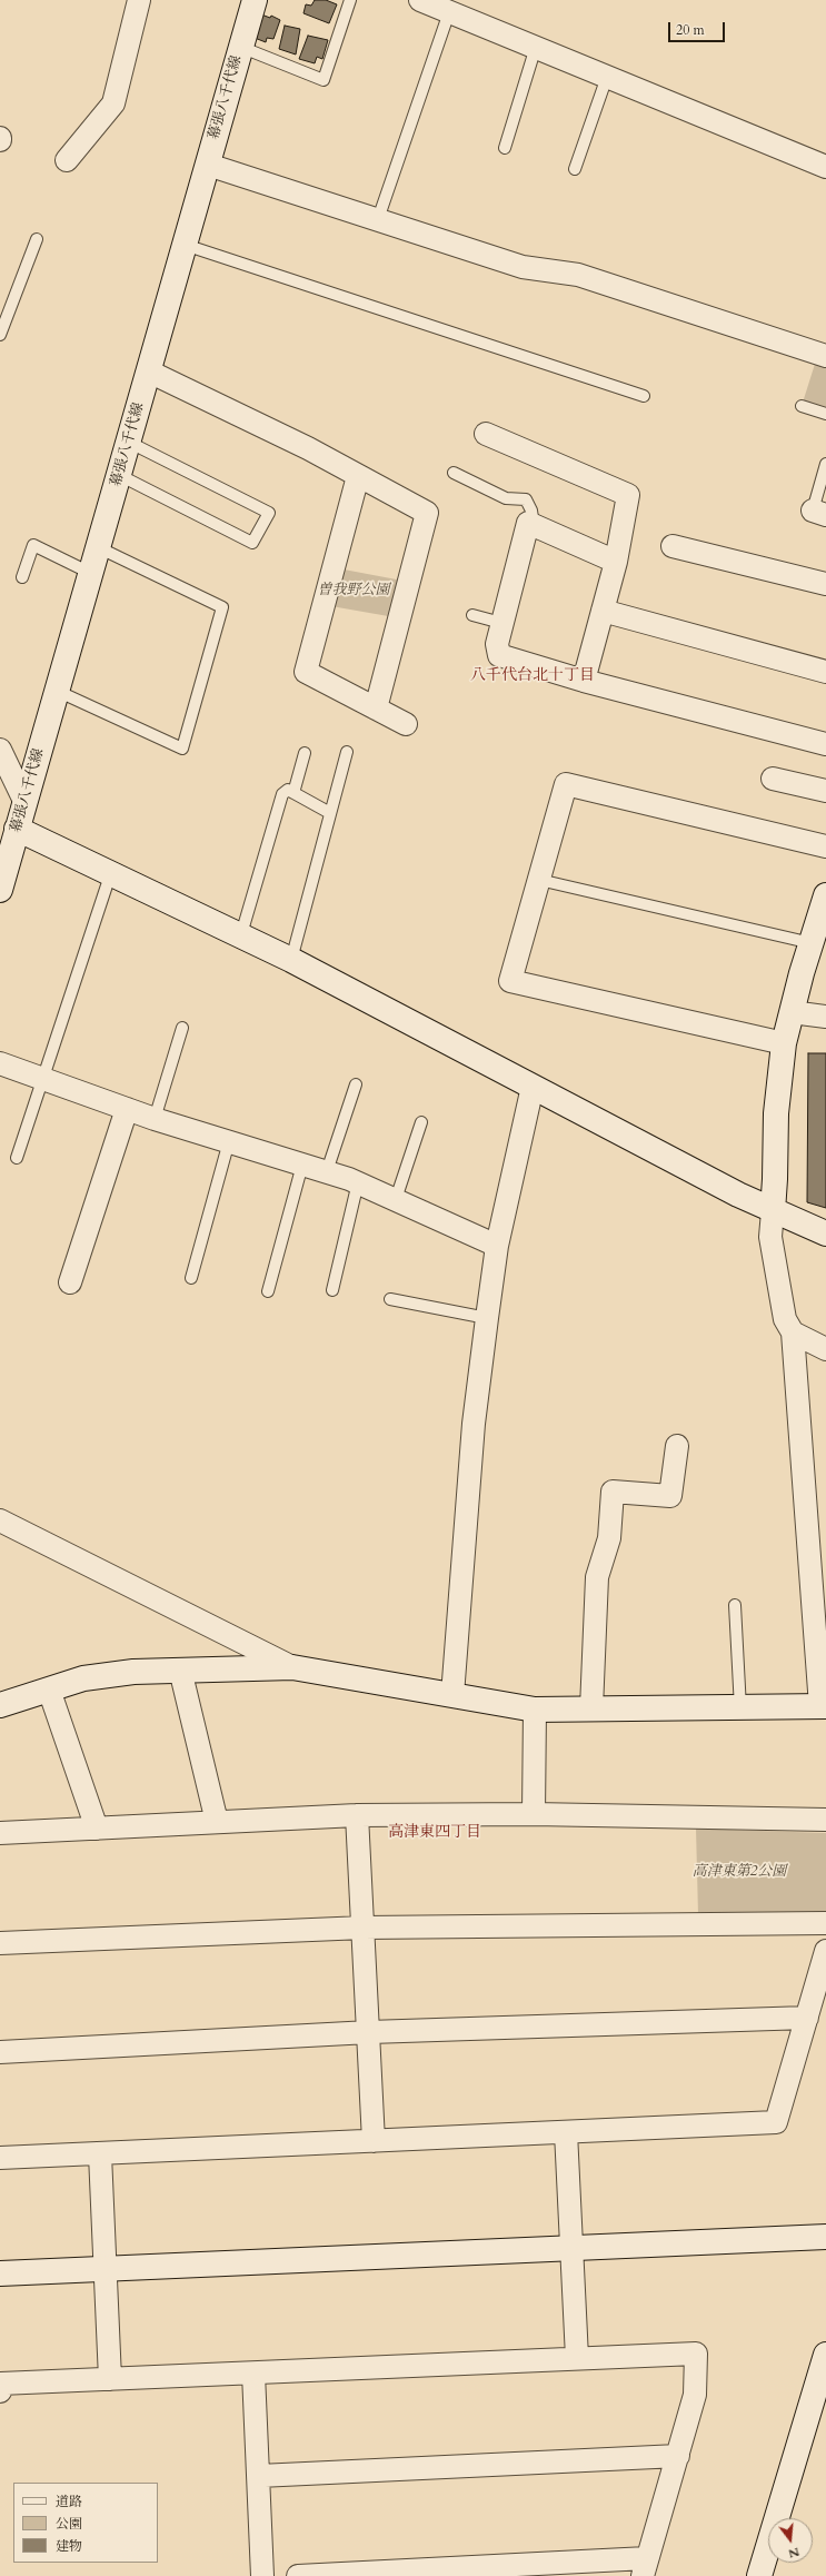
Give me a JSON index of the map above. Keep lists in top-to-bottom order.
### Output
{
  "streets": {
    "street": ["幕張八千代線"]
  },
  "districts": ["八千代台北十丁目", "高津東四丁目"],
  "parks": ["曽我野公園", "高津東第2公園"],
  "legend": ["道路", "公園", "建物"],
  "scale_bar": "20 m",
  "north": "bottom"
}
